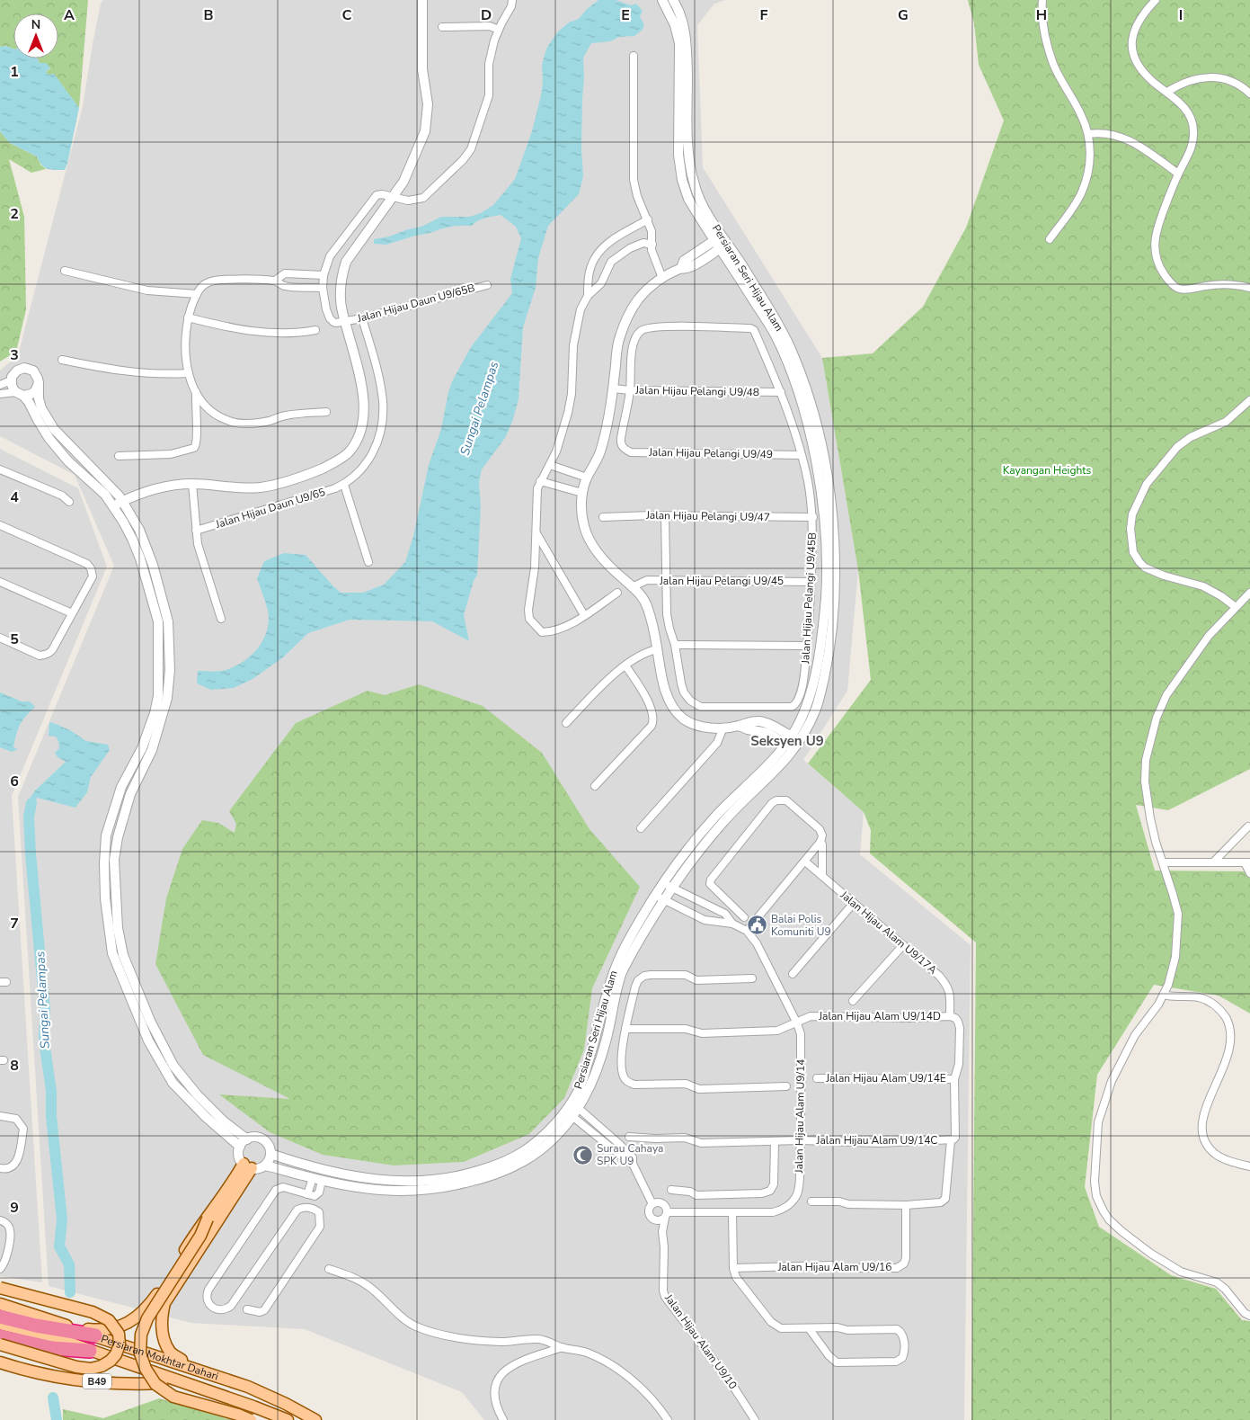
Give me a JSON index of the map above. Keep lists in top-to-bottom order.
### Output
{
  "streets": {
    "main road": ["Persiaran Mokhtar Dahari", "B49"],
    "street": [
      "Persiaran Seri Hijau Alam",
      "Jalan Hijau Daun U9/65B",
      "Jalan Hijau Pelangi U9/48",
      "Jalan Hijau Pelangi U9/49",
      "Jalan Hijau Daun U9/65",
      "Jalan Hijau Pelangi U9/47",
      "Jalan Hijau Pelangi U9/45",
      "Jalan Hijau Pelangi U9/45B",
      "Jalan Hijau Alam U9/17A",
      "Jalan Hijau Alam U9/14D",
      "Jalan Hijau Alam U9/14E",
      "Jalan Hijau Alam U9/14",
      "Jalan Hijau Alam U9/14C",
      "Jalan Hijau Alam U9/16",
      "Jalan Hijau Alam U9/10"
    ]
  },
  "crossings": [
    ["Jalan Hijau Daun U9/65B", "Jalan Hijau Daun U9/65"],
    ["Jalan Hijau Pelangi U9/48", "Jalan Hijau Pelangi U9/49"],
    ["Jalan Hijau Pelangi U9/48", "Jalan Hijau Pelangi U9/45B"],
    ["Jalan Hijau Pelangi U9/49", "Jalan Hijau Pelangi U9/45B"],
    ["Jalan Hijau Pelangi U9/47", "Jalan Hijau Pelangi U9/45B"],
    ["Jalan Hijau Pelangi U9/45", "Jalan Hijau Pelangi U9/45B"],
    ["Jalan Hijau Alam U9/17A", "Jalan Hijau Alam U9/14D"],
    ["Jalan Hijau Alam U9/14D", "Jalan Hijau Alam U9/14E"],
    ["Jalan Hijau Alam U9/14D", "Jalan Hijau Alam U9/14"],
    ["Jalan Hijau Alam U9/14D", "Jalan Hijau Alam U9/14C"],
    ["Jalan Hijau Alam U9/14D", "Jalan Hijau Alam U9/16"],
    ["Jalan Hijau Alam U9/14", "Jalan Hijau Alam U9/14C"],
    ["Jalan Hijau Alam U9/14", "Jalan Hijau Alam U9/10"],
    ["Persiaran Mokhtar Dahari", "B49"]
  ],
  "districts": ["Seksyen U9"],
  "water": ["Sungai Pelampas"],
  "parks": ["Kayangan Heights"],
  "places": {
    "public building": ["Balai Polis Komuniti U9"],
    "mosque": ["Surau Cahaya SPK U9"]
  },
  "north": "top",
  "grid": {
    "columns": [
      "A",
      "B",
      "C",
      "D",
      "E",
      "F",
      "G",
      "H",
      "I"
    ],
    "rows": [
      "1",
      "2",
      "3",
      "4",
      "5",
      "6",
      "7",
      "8",
      "9"
    ]
  }
}
